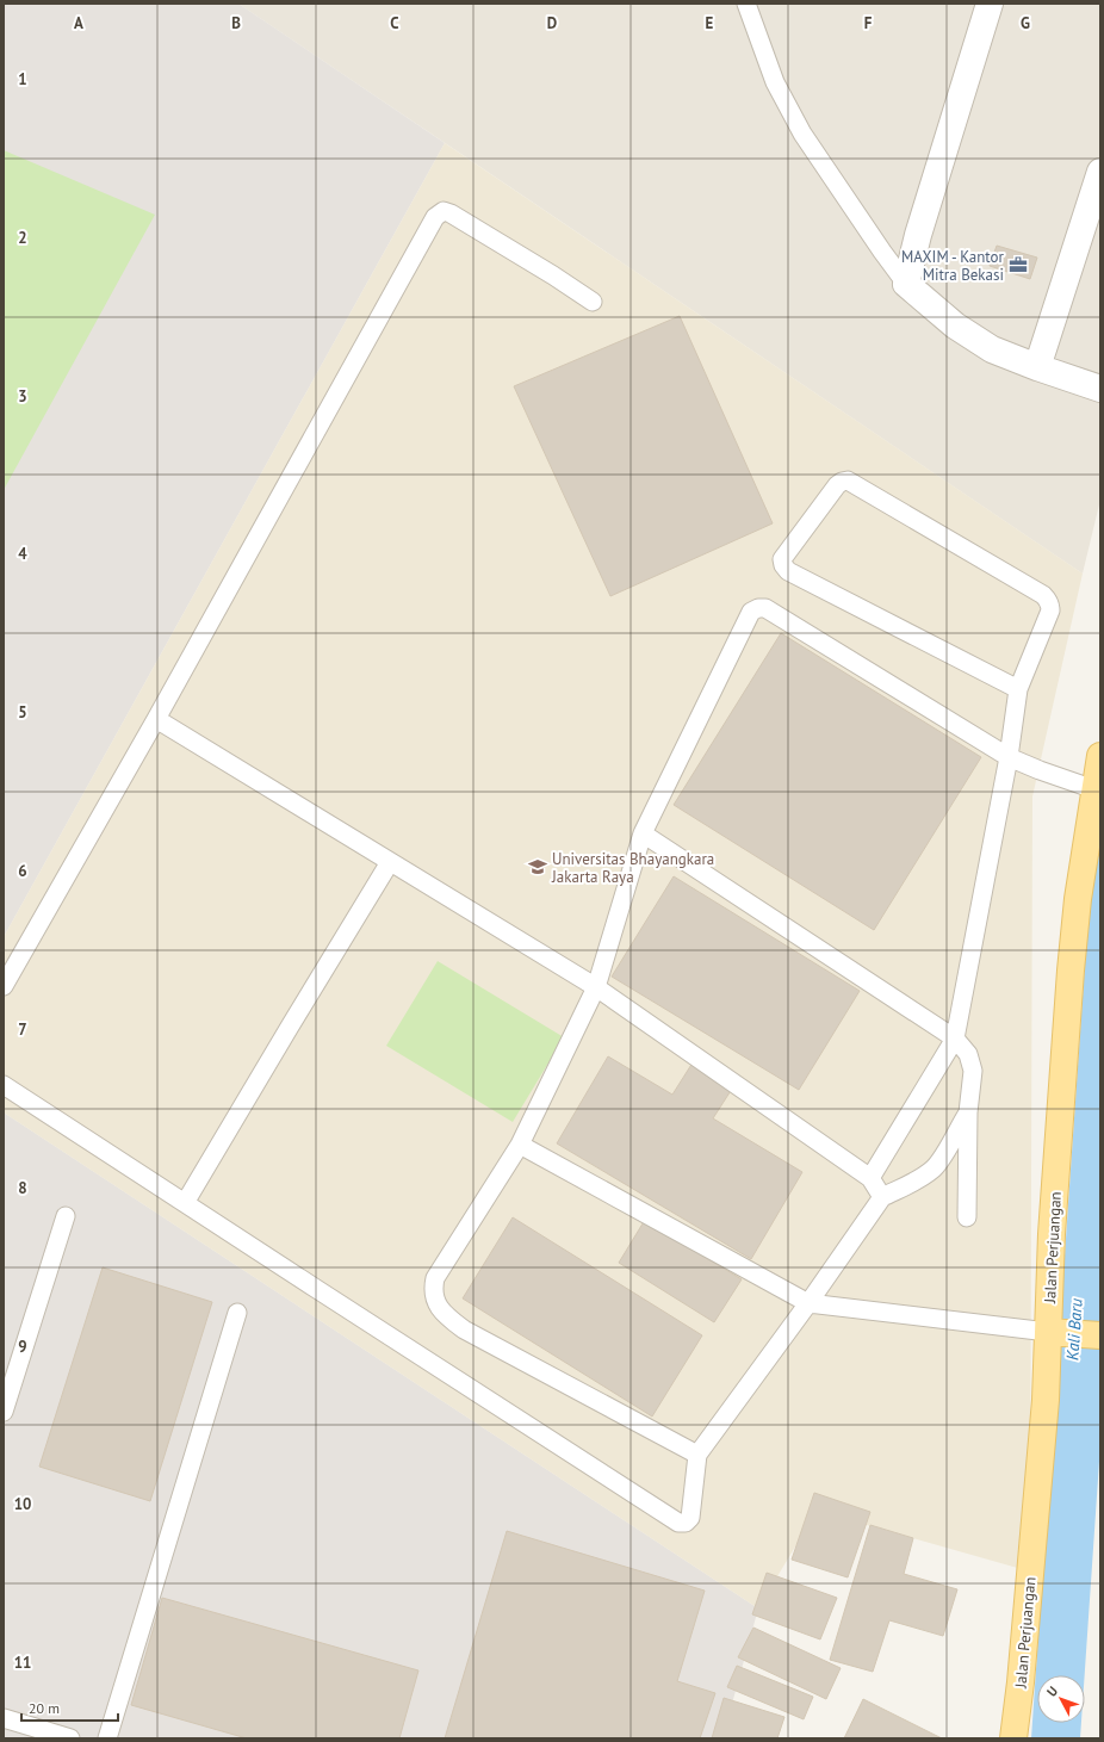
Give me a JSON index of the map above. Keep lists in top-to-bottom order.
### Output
{
  "streets": {
    "main road": ["Jalan Perjuangan"]
  },
  "water": ["Kali Baru"],
  "places": {
    "office": ["MAXIM - Kantor Mitra Bekasi"],
    "school or university": ["Universitas Bhayangkara Jakarta Raya"]
  },
  "scale_bar": "20 m",
  "north": "top left",
  "grid": {
    "columns": [
      "A",
      "B",
      "C",
      "D",
      "E",
      "F",
      "G"
    ],
    "rows": [
      "1",
      "2",
      "3",
      "4",
      "5",
      "6",
      "7",
      "8",
      "9",
      "10",
      "11"
    ]
  }
}
